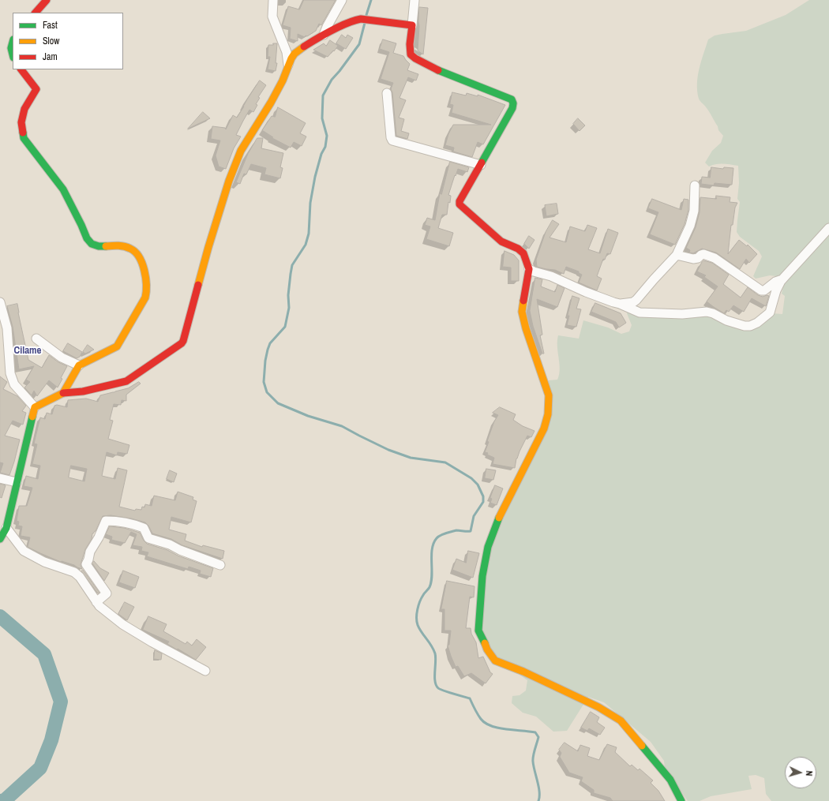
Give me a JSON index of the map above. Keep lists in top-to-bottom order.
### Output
{
  "districts": ["Cilame"],
  "legend": ["Fast", "Slow", "Jam"],
  "north": "right"
}
